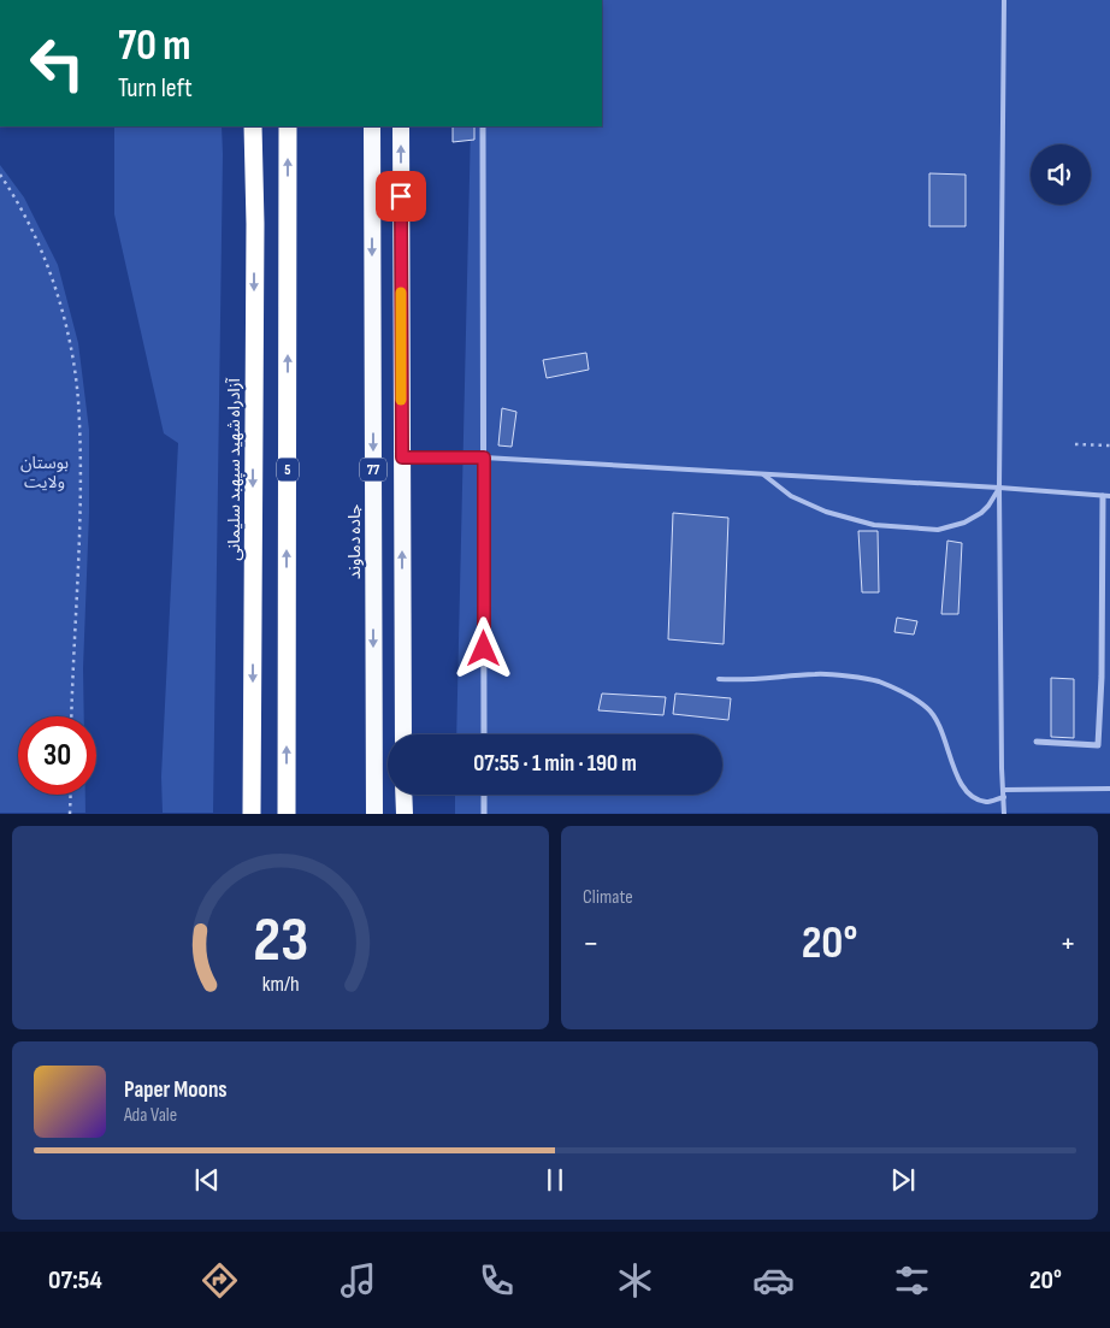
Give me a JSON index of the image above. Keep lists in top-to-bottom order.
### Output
{
  "streets": {
    "highway": [
      "آزادراه شهید سپهبد سلیمانی",
      "5",
      "77",
      "جاده دماوند"
    ]
  },
  "parks": ["بوستان ولایت"],
  "page": {
    "turn": ["70 m", "Turn left"],
    "limit": "30",
    "trip": "07:55 · 1 min · 190 m",
    "tile": "Climate",
    "heat": ["−", "20°", "+"],
    "song": ["Paper Moons", "Ada Vale"],
    "tabs": ["07:54", "20°"],
    "gauge": ["23", "km/h"]
  }
}
